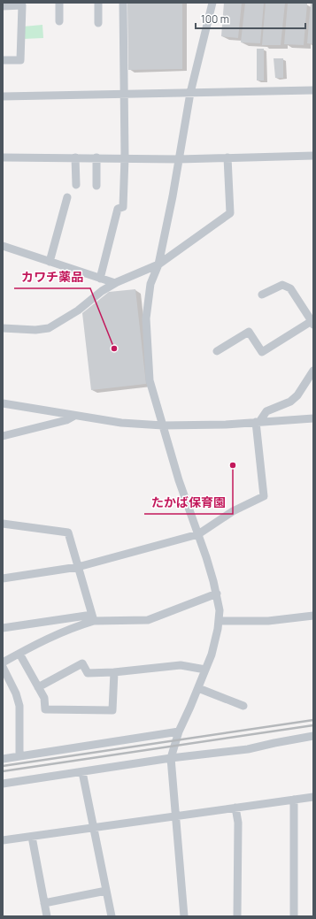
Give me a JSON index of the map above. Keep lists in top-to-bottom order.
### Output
{
  "places": ["カワチ薬品", "たかば保育園"],
  "scale_bar": "100 m"
}
